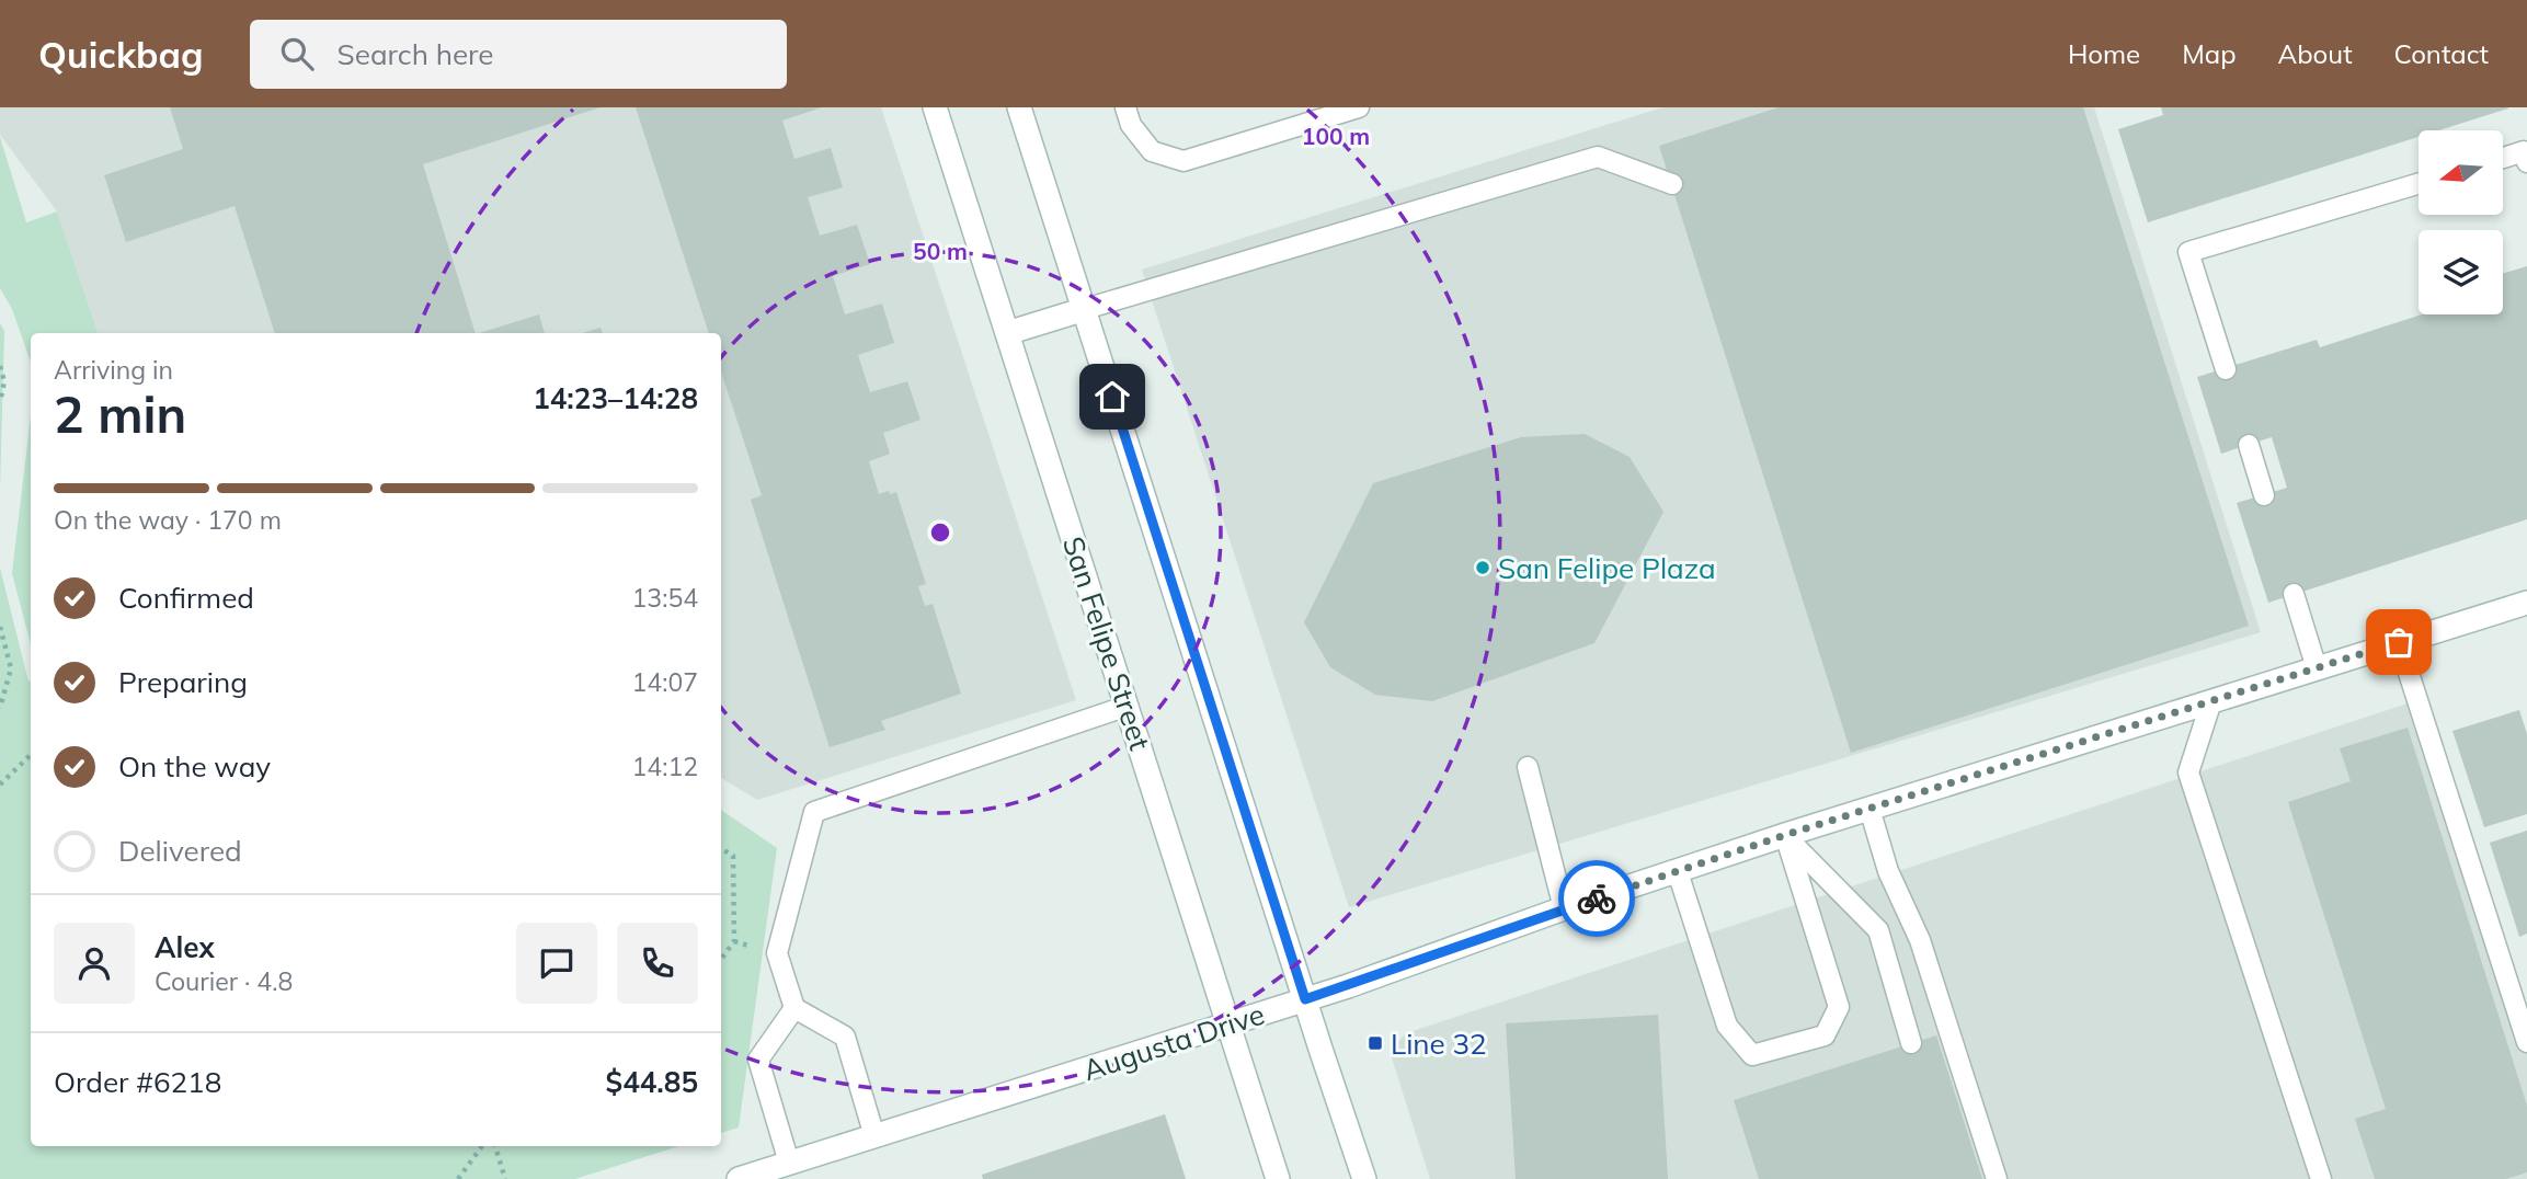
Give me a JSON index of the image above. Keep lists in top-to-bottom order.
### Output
{
  "streets": {
    "main road": ["San Felipe Street", "Augusta Drive"]
  },
  "crossings": [
    ["San Felipe Street", "Augusta Drive"]
  ],
  "places": {
    "other": ["San Felipe Plaza"],
    "transit": ["Line 32"]
  },
  "north": "left",
  "page": {
    "header": "Quickbag",
    "search": "Search here",
    "nav": [
      "Home",
      "Map",
      "About",
      "Contact"
    ],
    "heading": ["2 min", "Arriving in", "14:23–14:28"],
    "panel": [
      "Alex",
      "Courier · 4.8",
      "Order #6218",
      "$44.85"
    ],
    "bar": "On the way · 170 m",
    "list": [
      ["Confirmed", "13:54"],
      ["Preparing", "14:07"],
      ["On the way", "14:12"],
      "Delivered"
    ]
  },
  "rings": ["100 m", "50 m"]
}
